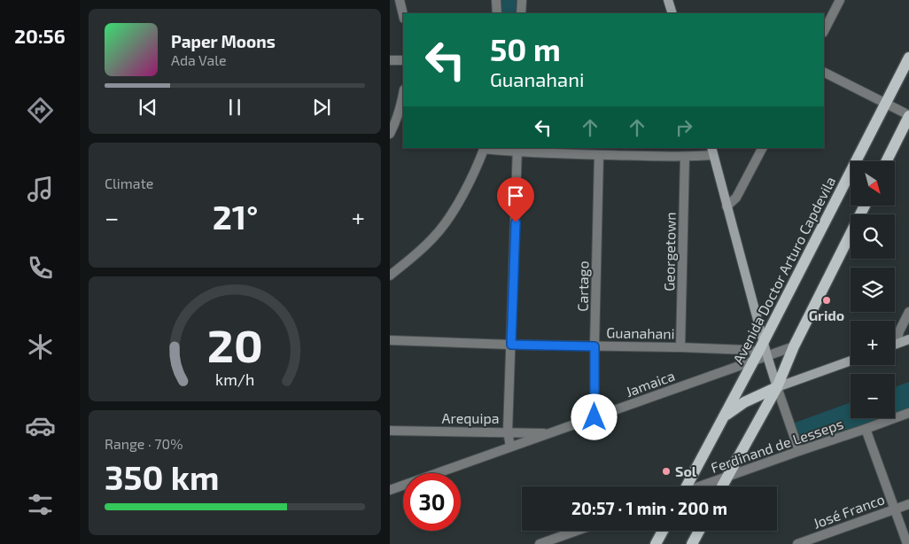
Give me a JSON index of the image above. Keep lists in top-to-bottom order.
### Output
{
  "streets": {
    "main road": ["Avenida Doctor Arturo Capdevila"],
    "street": [
      "Georgetown",
      "Cartago",
      "Guanahani",
      "Jamaica",
      "Arequipa",
      "Ferdinand de Lesseps",
      "José Franco"
    ]
  },
  "crossings": [
    ["Georgetown", "Guanahani"],
    ["Avenida Doctor Arturo Capdevila", "Guanahani"],
    ["Avenida Doctor Arturo Capdevila", "Jamaica"],
    ["Cartago", "Guanahani"],
    ["Cartago", "Jamaica"],
    ["Guanahani", "Jamaica"],
    ["Jamaica", "Arequipa"]
  ],
  "places": ["Grido", "Sol"],
  "north": "bottom right",
  "page": {
    "tabs": "20:56",
    "turn": ["50 m", "Guanahani"],
    "song": ["Paper Moons", "Ada Vale"],
    "tile": [
      "Climate",
      ["Range · 70%", "350 km"]
    ],
    "map_buttons": ["+", "−"],
    "heat": ["−", "21°", "+"],
    "limit": "30",
    "trip": "20:57 · 1 min · 200 m",
    "gauge": ["20", "km/h"]
  }
}
